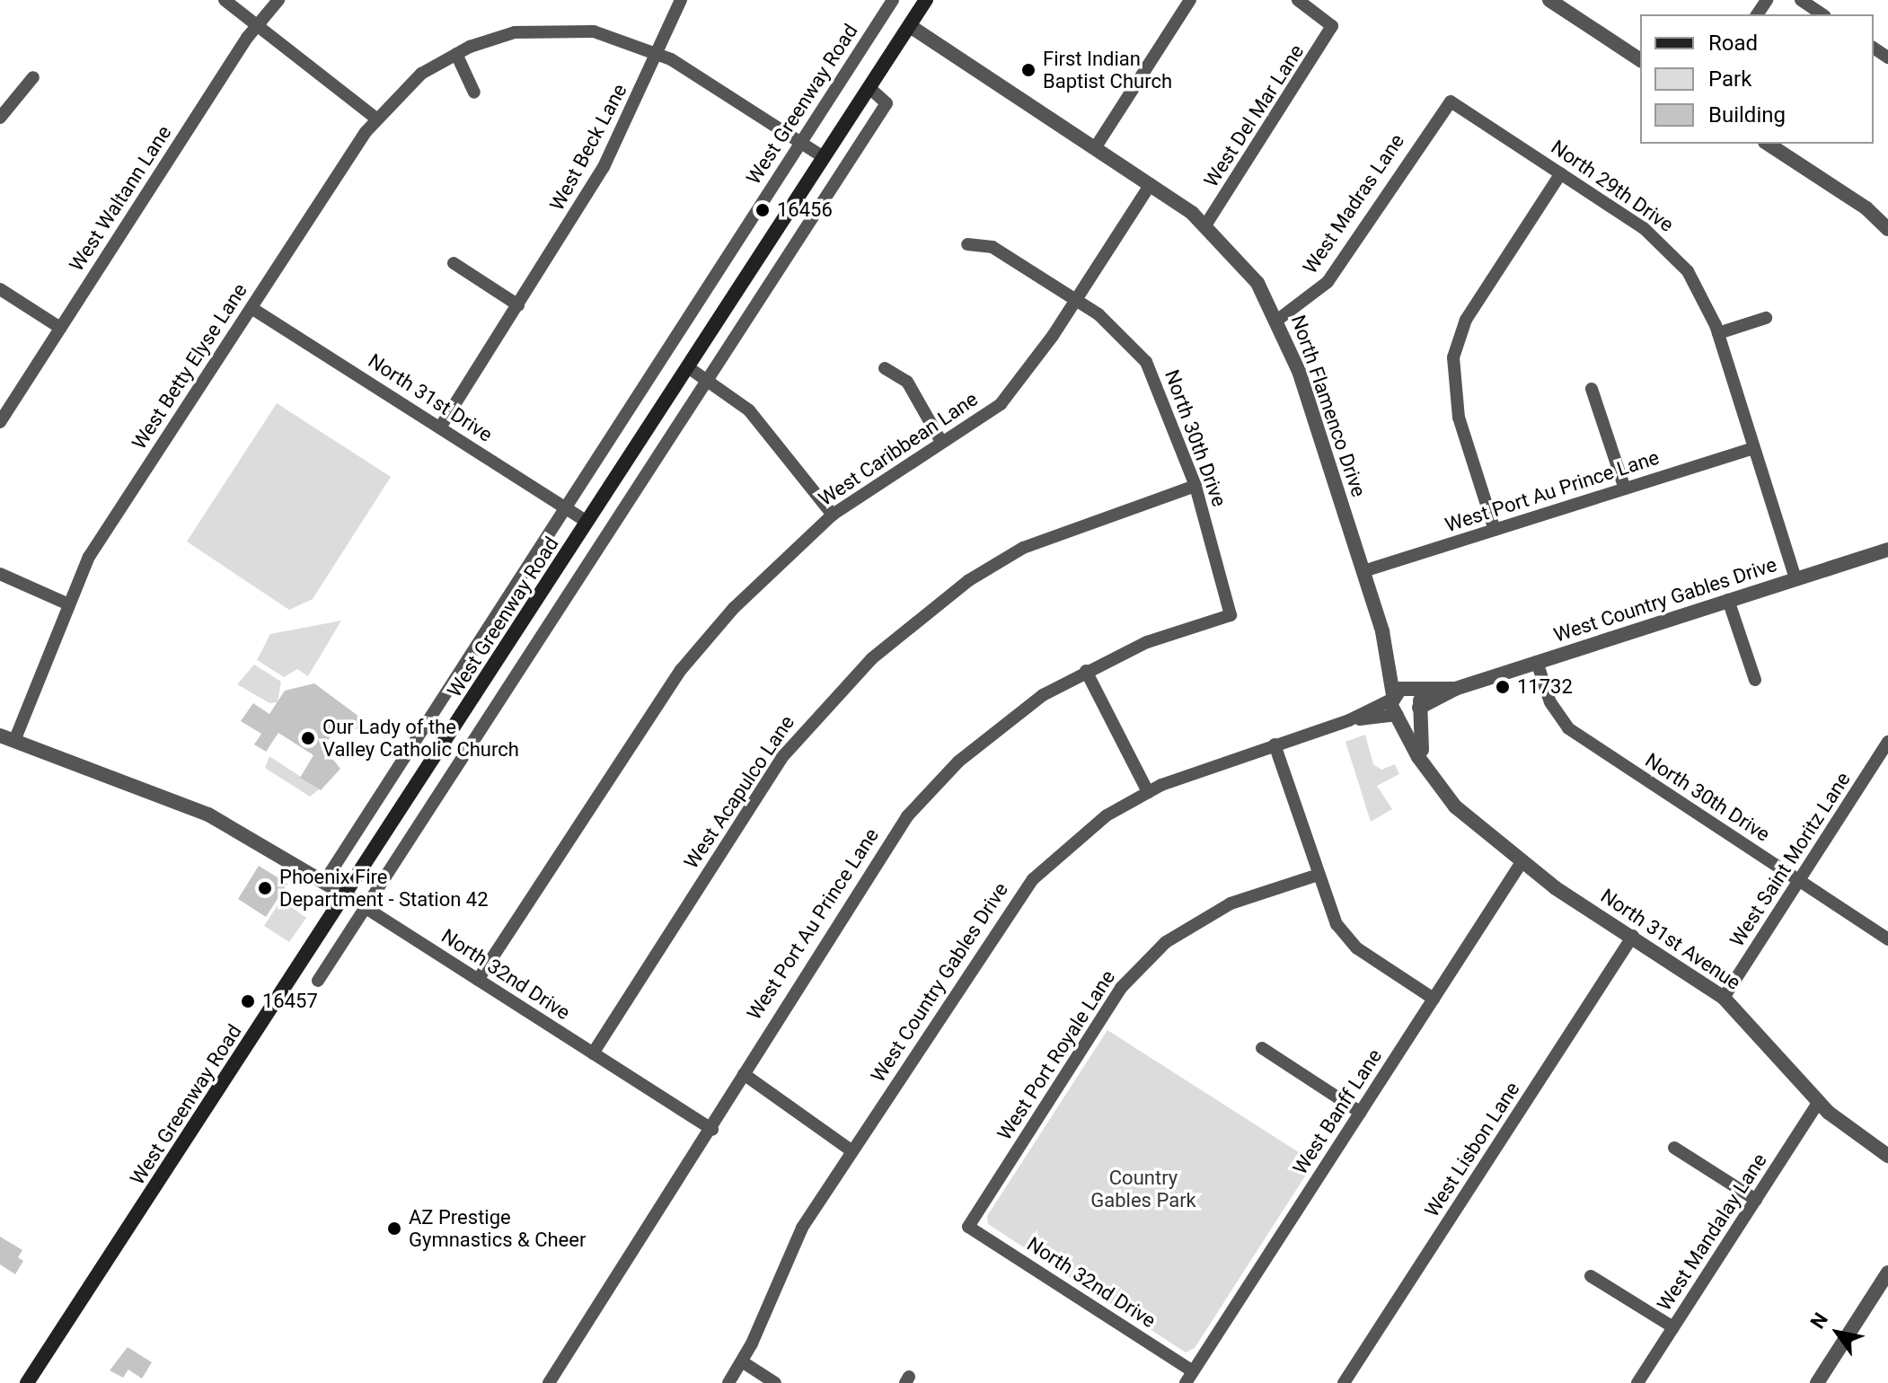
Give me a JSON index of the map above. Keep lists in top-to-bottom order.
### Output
{
  "streets": {
    "main road": ["West Greenway Road"],
    "street": [
      "West Del Mar Lane",
      "West Beck Lane",
      "North 29th Drive",
      "West Waltann Lane",
      "West Madras Lane",
      "West Betty Elyse Lane",
      "North 31st Drive",
      "North Flamenco Drive",
      "North 30th Drive",
      "West Caribbean Lane",
      "West Port Au Prince Lane",
      "West Country Gables Drive",
      "West Acapulco Lane",
      "West Saint Moritz Lane",
      "North 31st Avenue",
      "North 32nd Drive",
      "West Port Royale Lane",
      "West Banff Lane",
      "West Lisbon Lane",
      "West Mandalay Lane"
    ]
  },
  "crossings": [
    ["West Greenway Road", "North 31st Drive"],
    ["West Greenway Road", "North Flamenco Drive"],
    ["West Greenway Road", "North 32nd Drive"],
    ["West Del Mar Lane", "North Flamenco Drive"],
    ["West Beck Lane", "West Betty Elyse Lane"],
    ["West Beck Lane", "North 31st Drive"],
    ["North 29th Drive", "West Madras Lane"],
    ["North 29th Drive", "West Port Au Prince Lane"],
    ["North 29th Drive", "West Country Gables Drive"],
    ["West Madras Lane", "North Flamenco Drive"],
    ["West Betty Elyse Lane", "North 31st Drive"],
    ["West Betty Elyse Lane", "North 32nd Drive"],
    ["North Flamenco Drive", "West Caribbean Lane"],
    ["North Flamenco Drive", "West Port Au Prince Lane"],
    ["North Flamenco Drive", "West Country Gables Drive"],
    ["North Flamenco Drive", "North 31st Avenue"],
    ["North 30th Drive", "West Caribbean Lane"],
    ["North 30th Drive", "West Port Au Prince Lane"],
    ["North 30th Drive", "West Country Gables Drive"],
    ["North 30th Drive", "West Acapulco Lane"],
    ["North 30th Drive", "West Saint Moritz Lane"],
    ["West Caribbean Lane", "North 32nd Drive"],
    ["West Port Au Prince Lane", "North 32nd Drive"],
    ["West Acapulco Lane", "North 32nd Drive"],
    ["West Saint Moritz Lane", "North 31st Avenue"],
    ["North 31st Avenue", "West Banff Lane"],
    ["North 31st Avenue", "West Lisbon Lane"],
    ["North 31st Avenue", "West Mandalay Lane"],
    ["North 32nd Drive", "West Port Royale Lane"],
    ["North 32nd Drive", "West Banff Lane"]
  ],
  "parks": ["Country Gables Park"],
  "places": [
    "First Indian Baptist Church",
    "16456",
    "11732",
    "Our Lady of the Valley Catholic Church",
    "Phoenix Fire Department - Station 42",
    "16457",
    "AZ Prestige Gymnastics & Cheer"
  ],
  "legend": ["Road", "Park", "Building"],
  "north": "top left"
}
